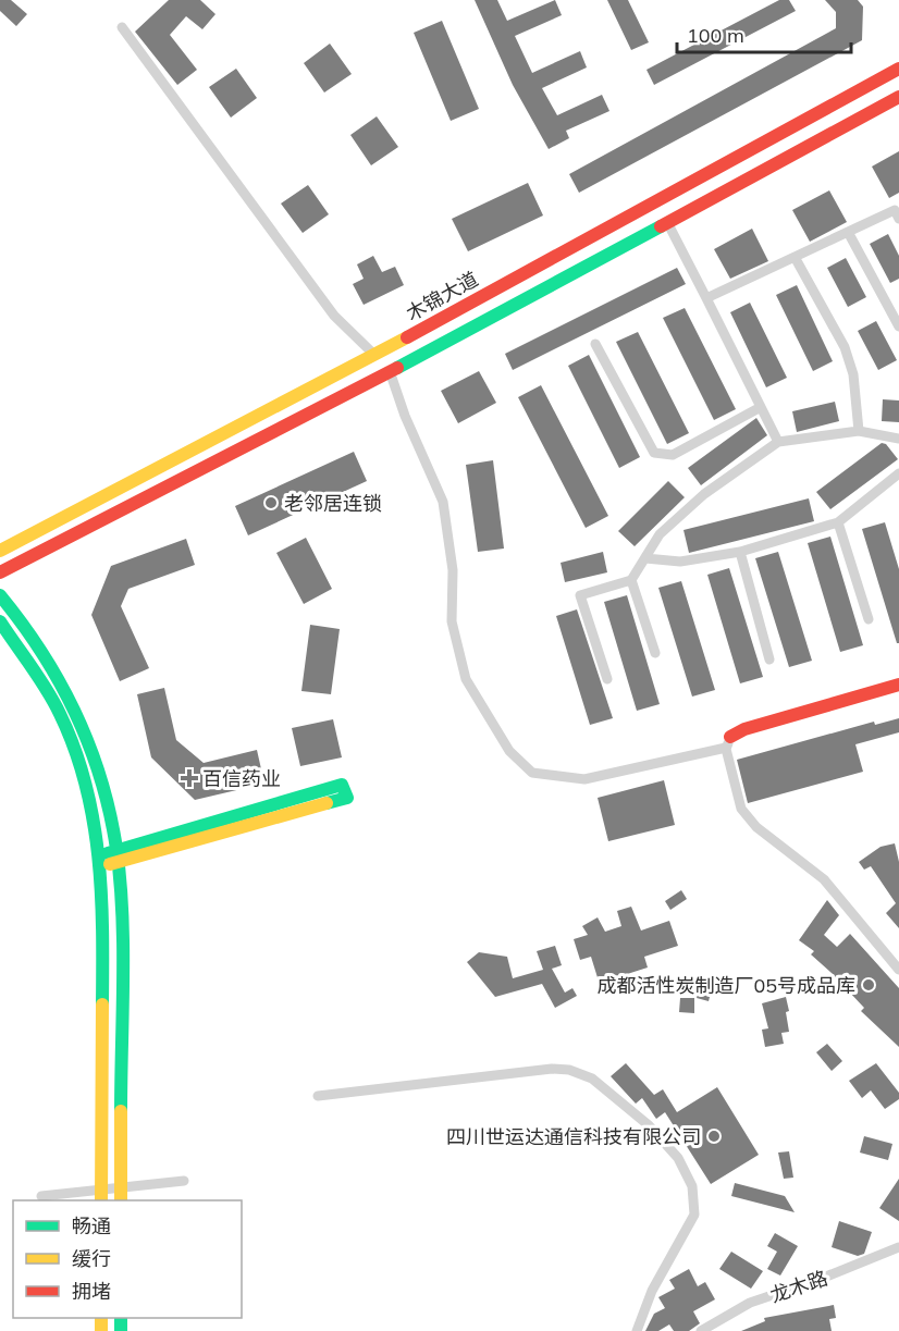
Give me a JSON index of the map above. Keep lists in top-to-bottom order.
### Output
{
  "streets": {
    "street": ["木锦大道", "龙木路"]
  },
  "places": {
    "other": ["老邻居连锁", "成都活性炭制造厂05号成品库", "四川世运达通信科技有限公司"],
    "health": ["百信药业"]
  },
  "legend": ["畅通", "缓行", "拥堵"],
  "scale_bar": "100 m"
}
